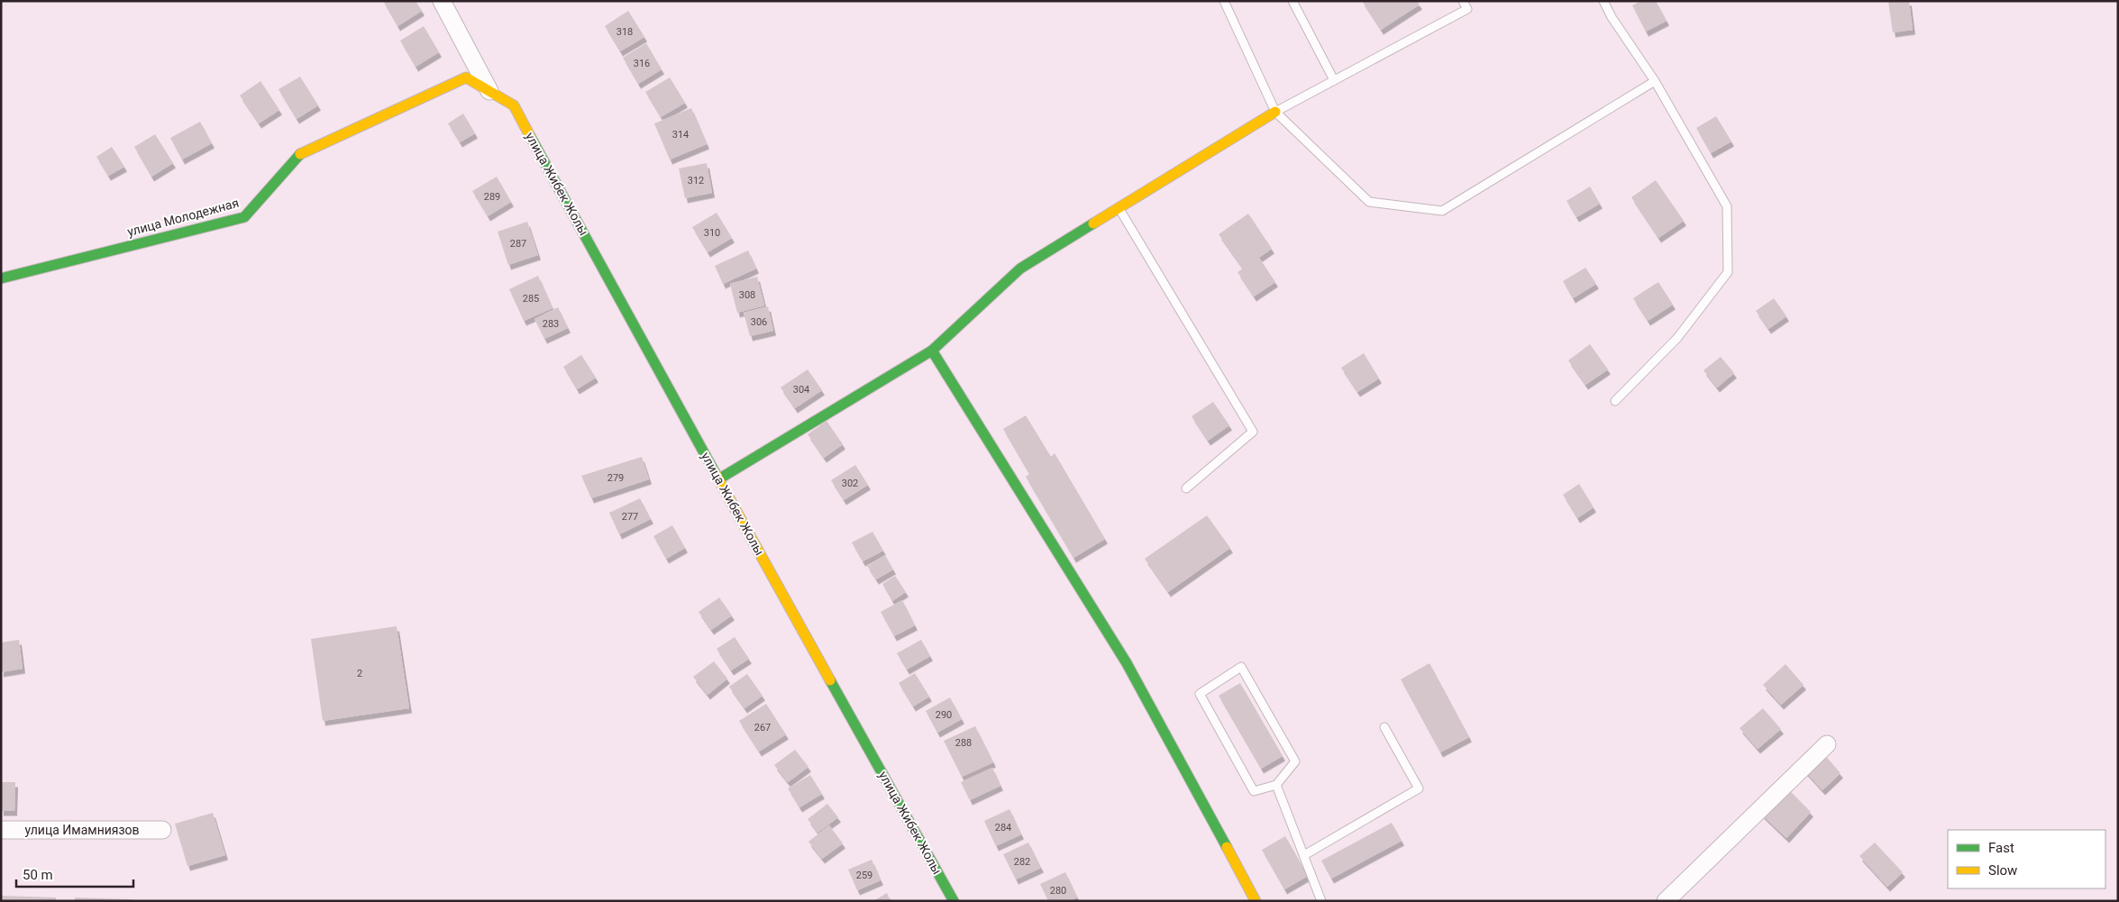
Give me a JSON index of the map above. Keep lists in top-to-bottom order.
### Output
{
  "streets": {
    "street": ["улица Жибек Жолы", "улица Молодежная", "улица Имамниязов"]
  },
  "crossings": [
    ["улица Жибек Жолы", "улица Молодежная"]
  ],
  "house_numbers": [
    "318",
    "316",
    "314",
    "312",
    "289",
    "310",
    "287",
    "308",
    "285",
    "306",
    "283",
    "304",
    "279",
    "302",
    "277",
    "2",
    "290",
    "267",
    "288",
    "284",
    "282",
    "259",
    "280"
  ],
  "legend": ["Fast", "Slow"],
  "scale_bar": "50 m"
}
